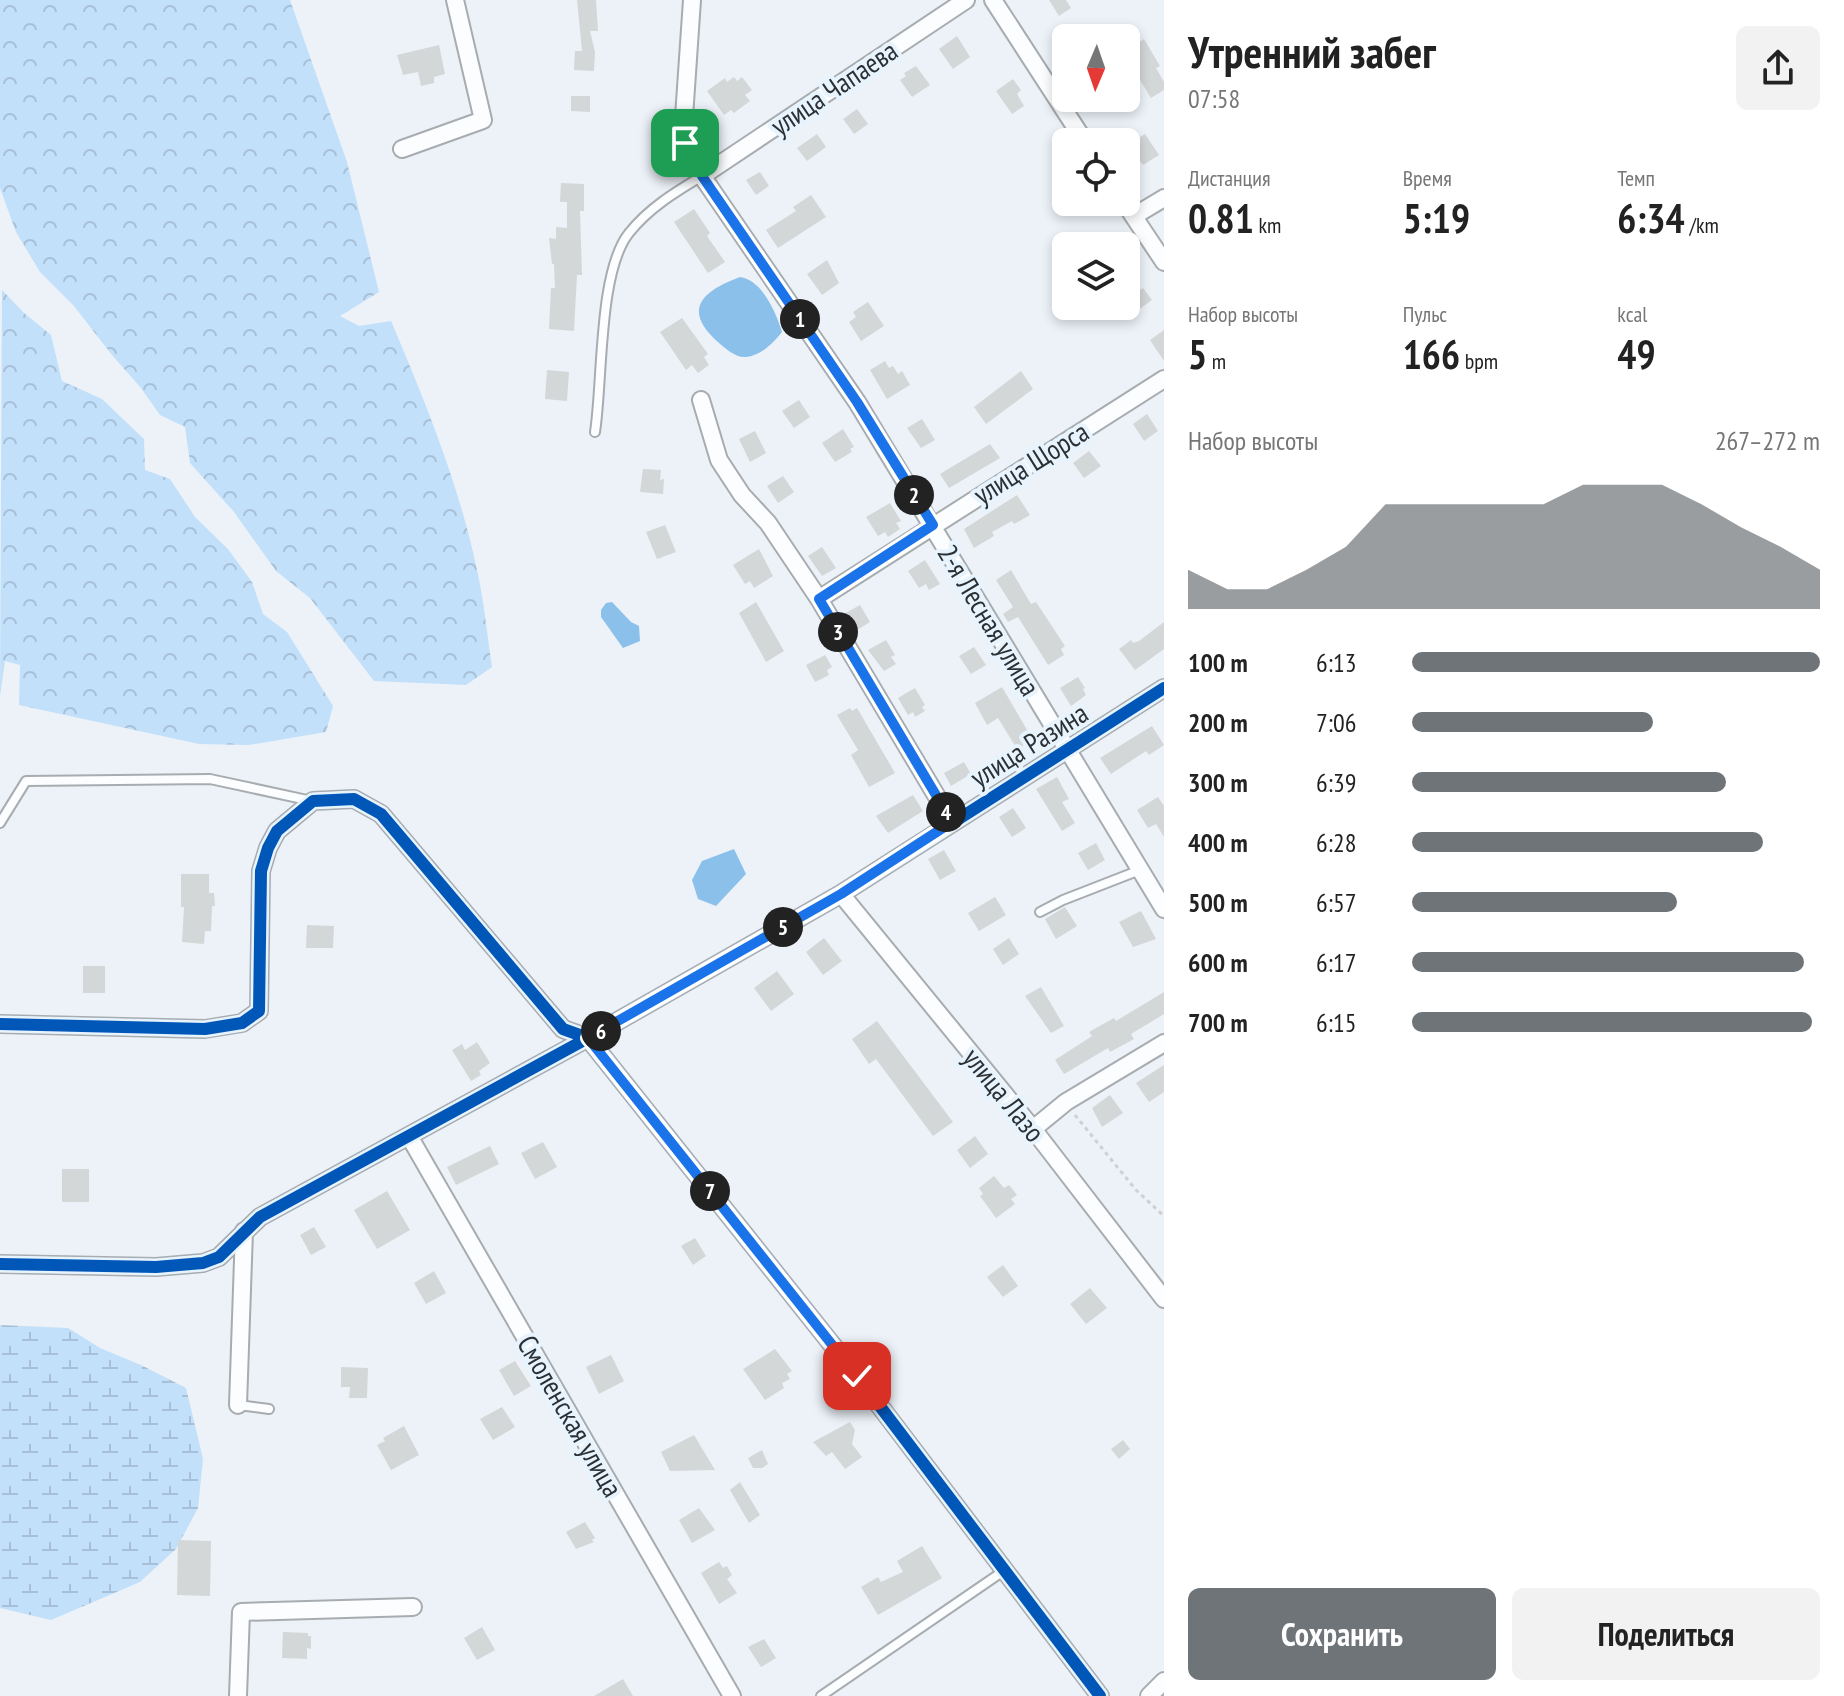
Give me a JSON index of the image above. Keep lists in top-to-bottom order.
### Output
{
  "streets": {
    "street": [
      "улица Чапаева",
      "улица Щорса",
      "2-я Лесная улица",
      "улица Разина",
      "улица Лазо",
      "Смоленская улица"
    ]
  },
  "crossings": [
    ["улица Чапаева", "2-я Лесная улица"],
    ["улица Щорса", "2-я Лесная улица"],
    ["2-я Лесная улица", "улица Разина"],
    ["улица Разина", "улица Лазо"],
    ["улица Разина", "Смоленская улица"]
  ],
  "north": "bottom",
  "page": {
    "heading": ["Утренний забег", "07:58"],
    "stats": [
      ["Дистанция", "0.81 km"],
      ["Время", "5:19"],
      ["Темп", "6:34 /km"],
      ["Набор высоты", "5 m"],
      ["Пульс", "166 bpm"],
      ["kcal", "49"]
    ],
    "pins": [
      "1",
      "2",
      "3",
      "4",
      "5",
      "6",
      "7"
    ],
    "chart": ["Набор высоты", "267–272 m"],
    "list": [
      {
        "name": "100 m",
        "note": "6:13"
      },
      {
        "name": "200 m",
        "note": "7:06"
      },
      {
        "name": "300 m",
        "note": "6:39"
      },
      {
        "name": "400 m",
        "note": "6:28"
      },
      {
        "name": "500 m",
        "note": "6:57"
      },
      {
        "name": "600 m",
        "note": "6:17"
      },
      {
        "name": "700 m",
        "note": "6:15"
      }
    ],
    "buttons": ["Сохранить", "Поделиться"]
  }
}
